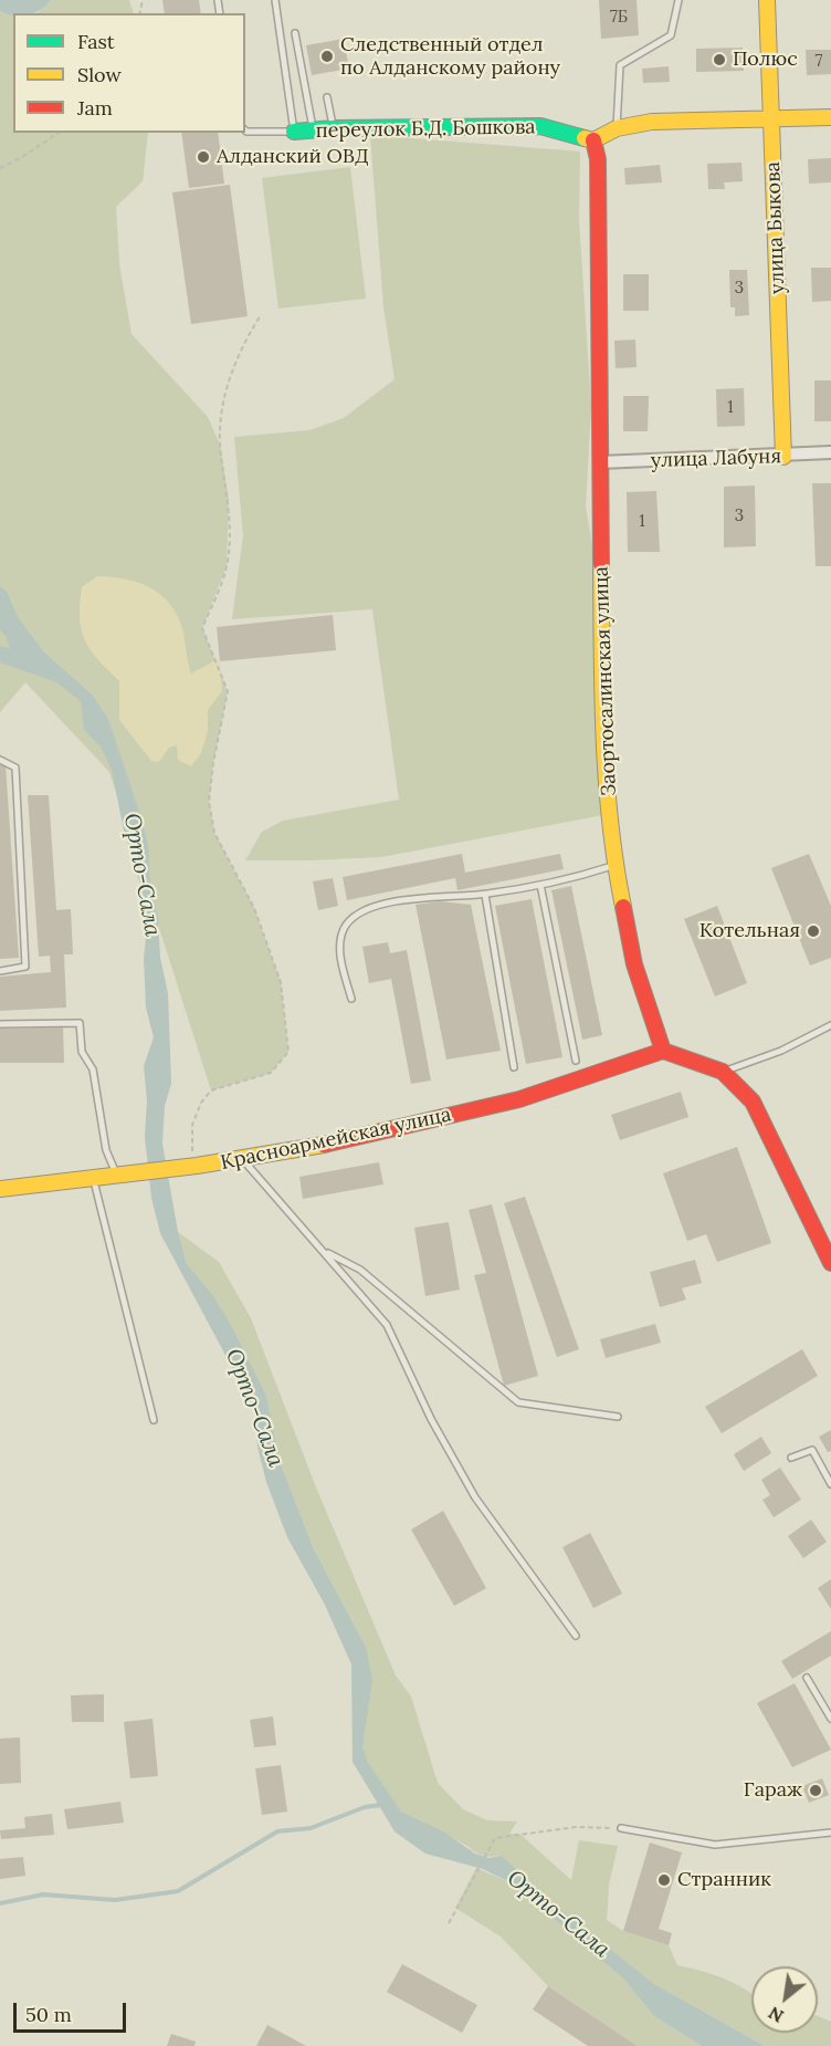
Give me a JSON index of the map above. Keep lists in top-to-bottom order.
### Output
{
  "streets": {
    "street": [
      "переулок Б.Д. Бошкова",
      "улица Быкова",
      "улица Лабуня",
      "Заортосалинская улица",
      "Красноармейская улица"
    ]
  },
  "crossings": [
    ["переулок Б.Д. Бошкова", "Заортосалинская улица"],
    ["улица Быкова", "улица Лабуня"],
    ["улица Лабуня", "Заортосалинская улица"],
    ["Заортосалинская улица", "Красноармейская улица"]
  ],
  "water": ["Орто-Сала"],
  "places": [
    "Следственный отдел по Алданскому району",
    "Полюс",
    "Алданский ОВД",
    "Котельная",
    "Гараж",
    "Странник"
  ],
  "house_numbers": [
    "7Б",
    "7",
    "3",
    "1",
    "3",
    "1"
  ],
  "legend": ["Fast", "Slow", "Jam"],
  "scale_bar": "50 m",
  "north": "bottom left"
}
